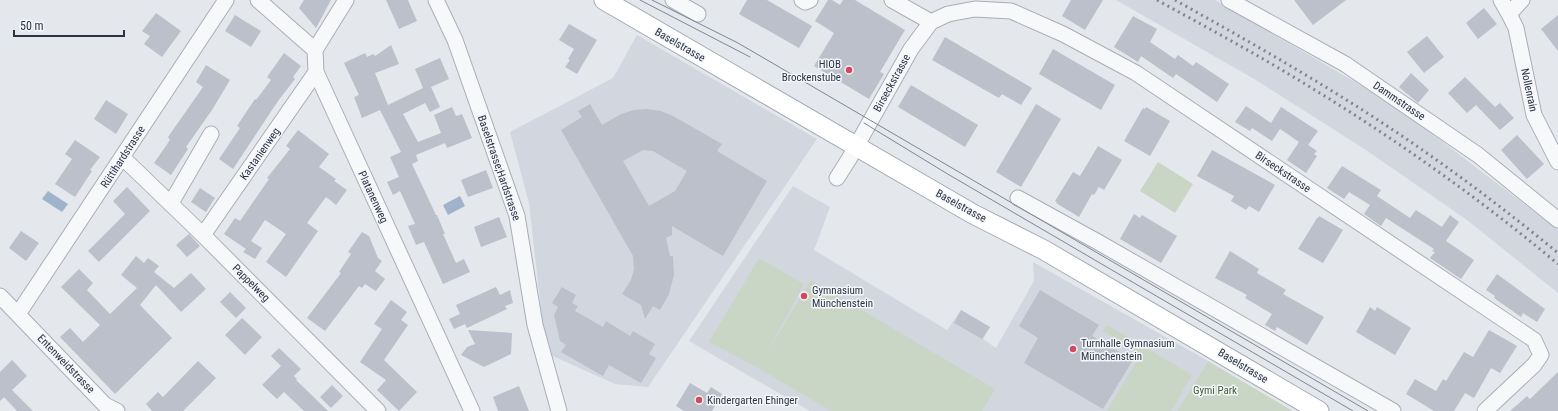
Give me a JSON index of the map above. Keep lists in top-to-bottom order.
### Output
{
  "streets": {
    "main road": ["Baselstrasse"],
    "street": [
      "Birseckstrasse",
      "Nollenrain",
      "Dammstrasse",
      "Kastanienweg",
      "Rüttihardstrasse",
      "Baselstrasse;Hardstrasse",
      "Platanenweg",
      "Pappelweg",
      "Entenweidstrasse"
    ]
  },
  "crossings": [
    ["Baselstrasse", "Birseckstrasse"],
    ["Kastanienweg", "Platanenweg"],
    ["Kastanienweg", "Pappelweg"],
    ["Rüttihardstrasse", "Pappelweg"],
    ["Rüttihardstrasse", "Entenweidstrasse"]
  ],
  "parks": ["Gymi Park"],
  "places": [
    "HIOB Brockenstube",
    "Gymnasium Münchenstein",
    "Turnhalle Gymnasium Münchenstein",
    "Kindergarten Ehinger"
  ],
  "scale_bar": "50 m"
}
